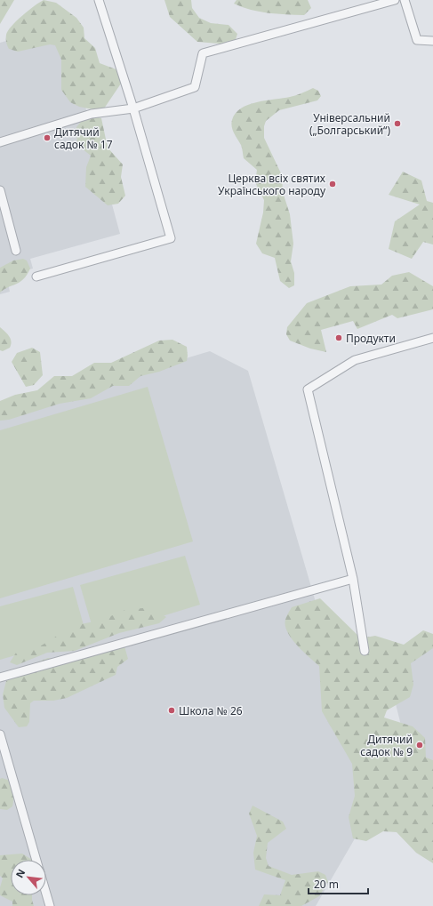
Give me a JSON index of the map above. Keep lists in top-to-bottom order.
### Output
{
  "places": [
    "Універсальний („Болгарський“)",
    "Дитячий садок № 17",
    "Церква всіх святих Українського народу",
    "Продукти",
    "Школа № 26",
    "Дитячий садок № 9"
  ],
  "scale_bar": "20 m",
  "north": "top left"
}
